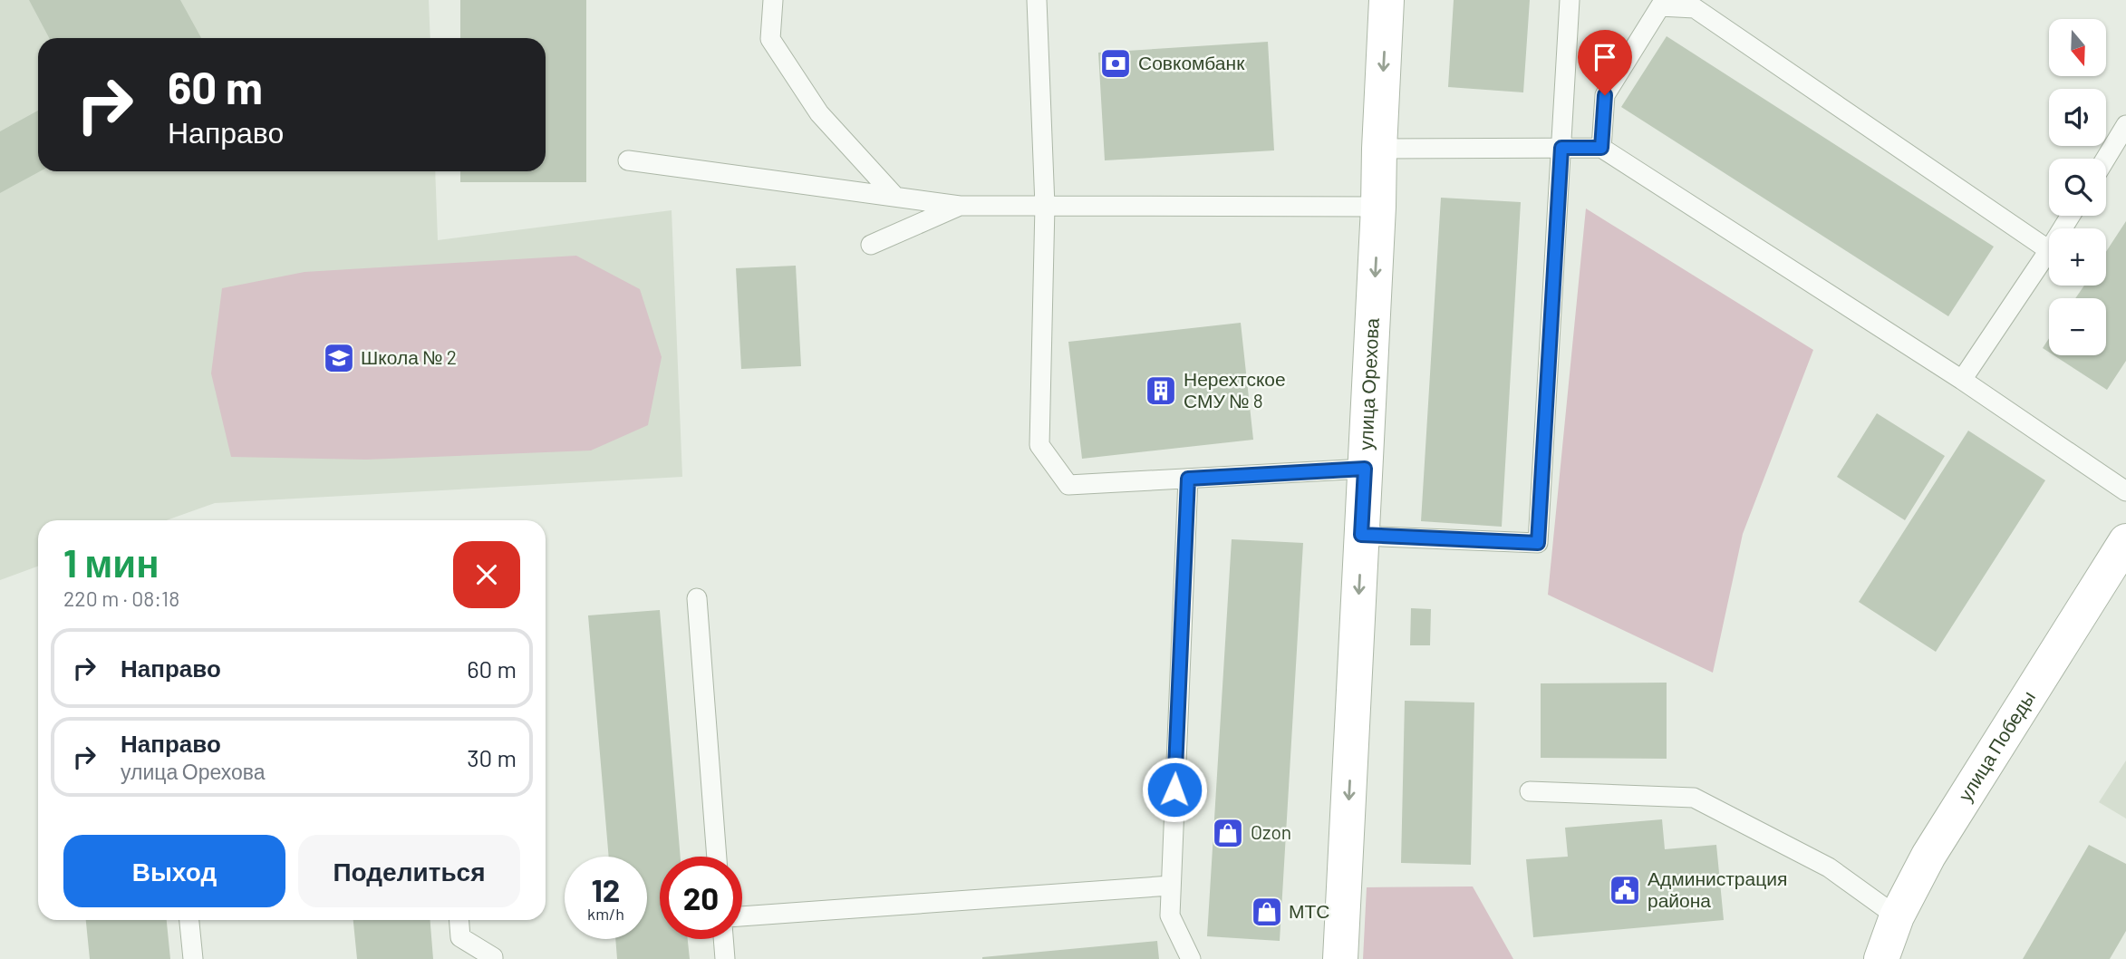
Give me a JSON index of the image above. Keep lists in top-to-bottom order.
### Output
{
  "streets": {
    "street": ["улица Орехова", "улица Победы"]
  },
  "one_way": ["улица Орехова"],
  "places": {
    "bank": ["Совкомбанк"],
    "school or university": ["Школа № 2"],
    "building": ["Нерехтское СМУ № 8"],
    "shop": ["Ozon", "МТС"],
    "public building": ["Администрация района"]
  },
  "north": "bottom",
  "page": {
    "map_buttons": ["+", "−"],
    "turn": ["60 m", "Направо"],
    "heading": ["1 мин", "220 m · 08:18"],
    "list": [
      {
        "name": "Направо",
        "value": "60 m"
      },
      {
        "name": "Направо",
        "note": "улица Орехова",
        "value": "30 m"
      }
    ],
    "buttons": ["Выход", "Поделиться"],
    "speed": "12 km/h",
    "limit": "20"
  }
}
